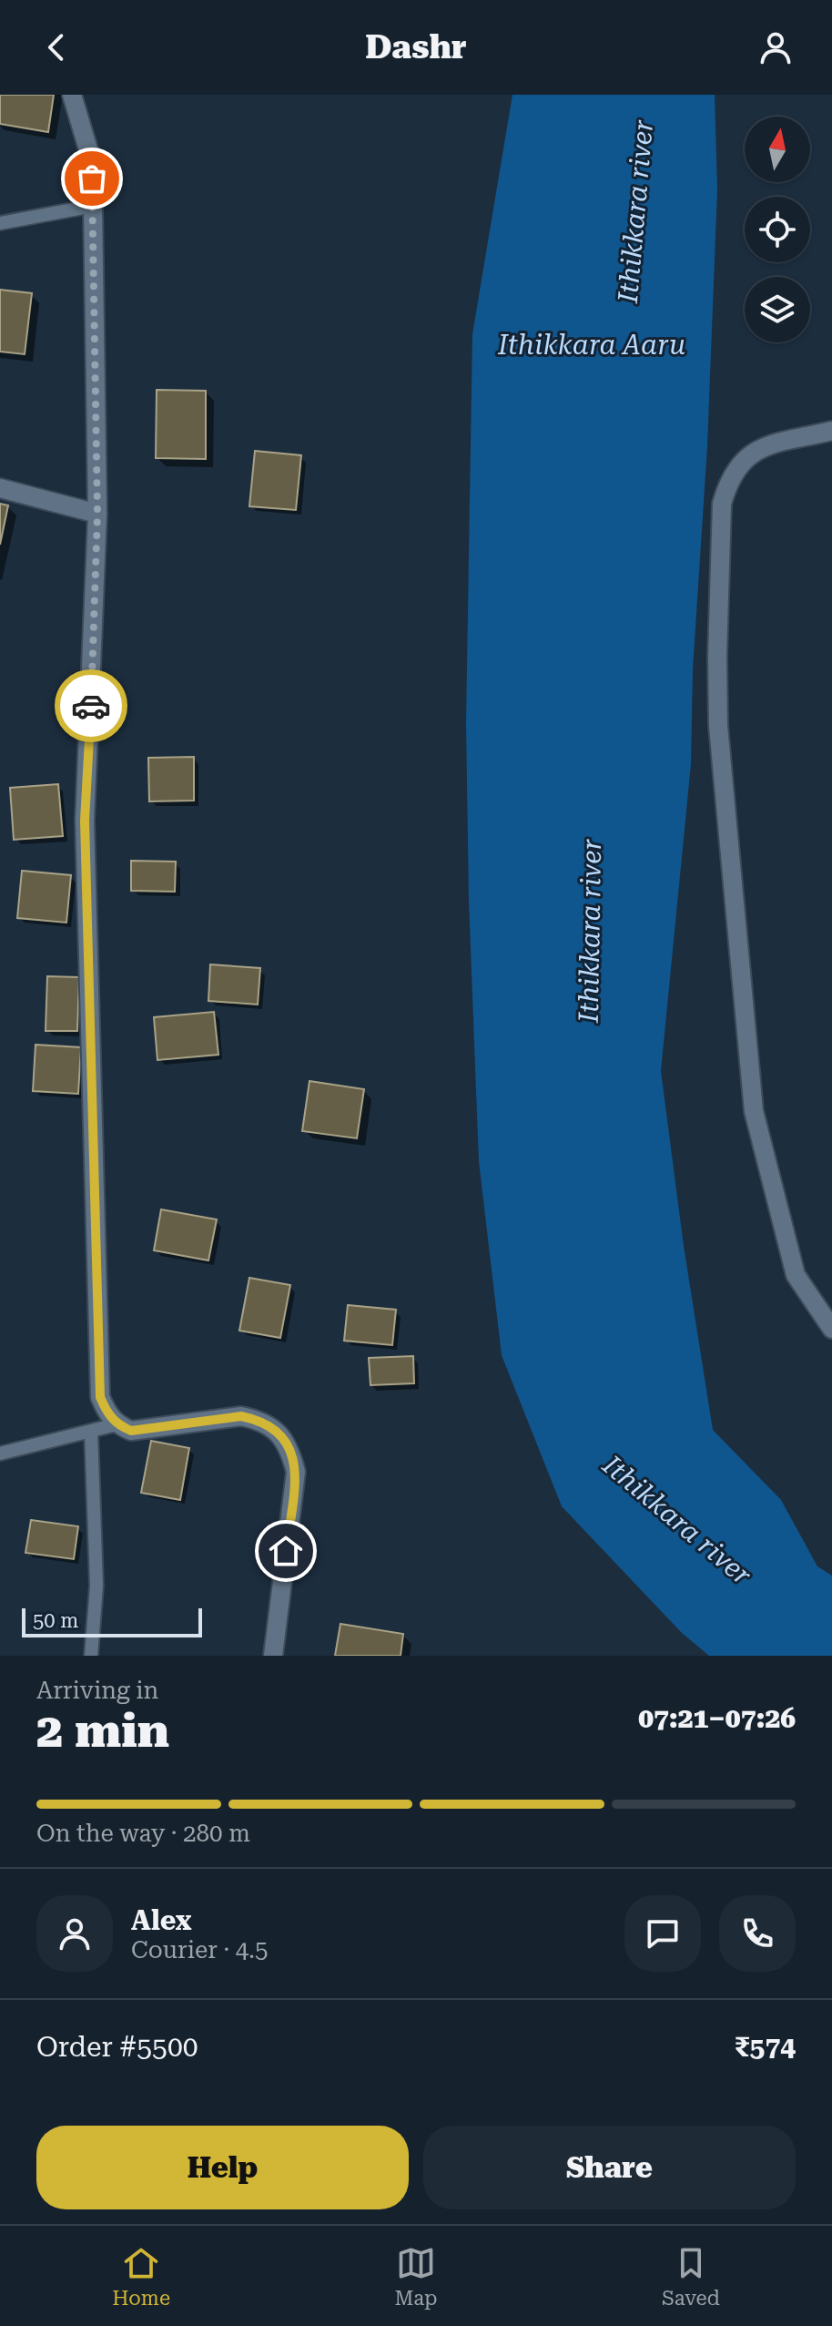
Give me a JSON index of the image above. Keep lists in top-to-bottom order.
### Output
{
  "water": ["Ithikkara river", "Ithikkara Aaru"],
  "scale_bar": "50 m",
  "north": "top",
  "page": {
    "header": "Dashr",
    "scale": "50 m",
    "heading": ["2 min", "Arriving in", "07:21–07:26"],
    "panel": [
      "Alex",
      "Courier · 4.5",
      "Order #5500",
      "₹574"
    ],
    "bar": "On the way · 280 m",
    "buttons": ["Help", "Share"],
    "tabs": ["Home", "Map", "Saved"]
  }
}
